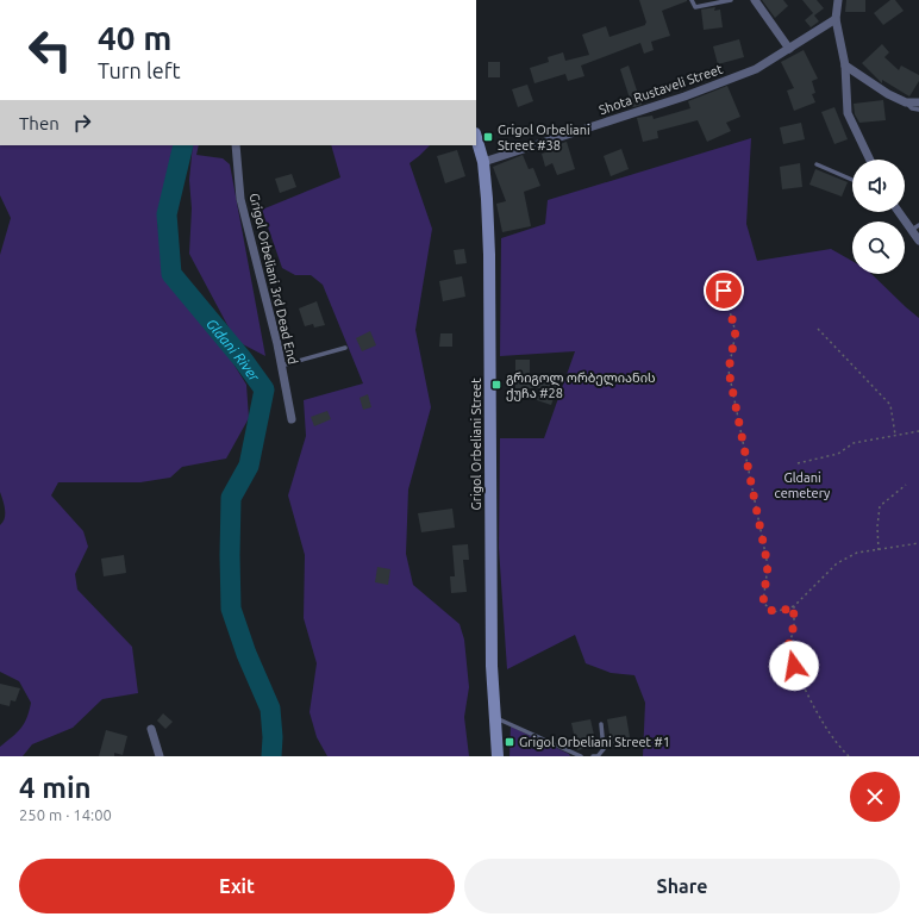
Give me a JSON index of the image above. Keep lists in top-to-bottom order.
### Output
{
  "streets": {
    "main road": ["Grigol Orbeliani Street"],
    "street": ["Shota Rustaveli Street", "Grigol Orbeliani 3rd Dead End"]
  },
  "crossings": [
    ["Shota Rustaveli Street", "Grigol Orbeliani Street"]
  ],
  "water": ["Gldani River"],
  "parks": ["Gldani cemetery"],
  "places": {
    "transit": ["Grigol Orbeliani Street #38", "გრიგოლ ორბელიანის ქუჩა #28", "Grigol Orbeliani Street #1"]
  },
  "page": {
    "turn": ["40 m", "Turn left"],
    "then": "Then",
    "heading": ["4 min", "250 m · 14:00"],
    "buttons": ["Exit", "Share"]
  }
}
